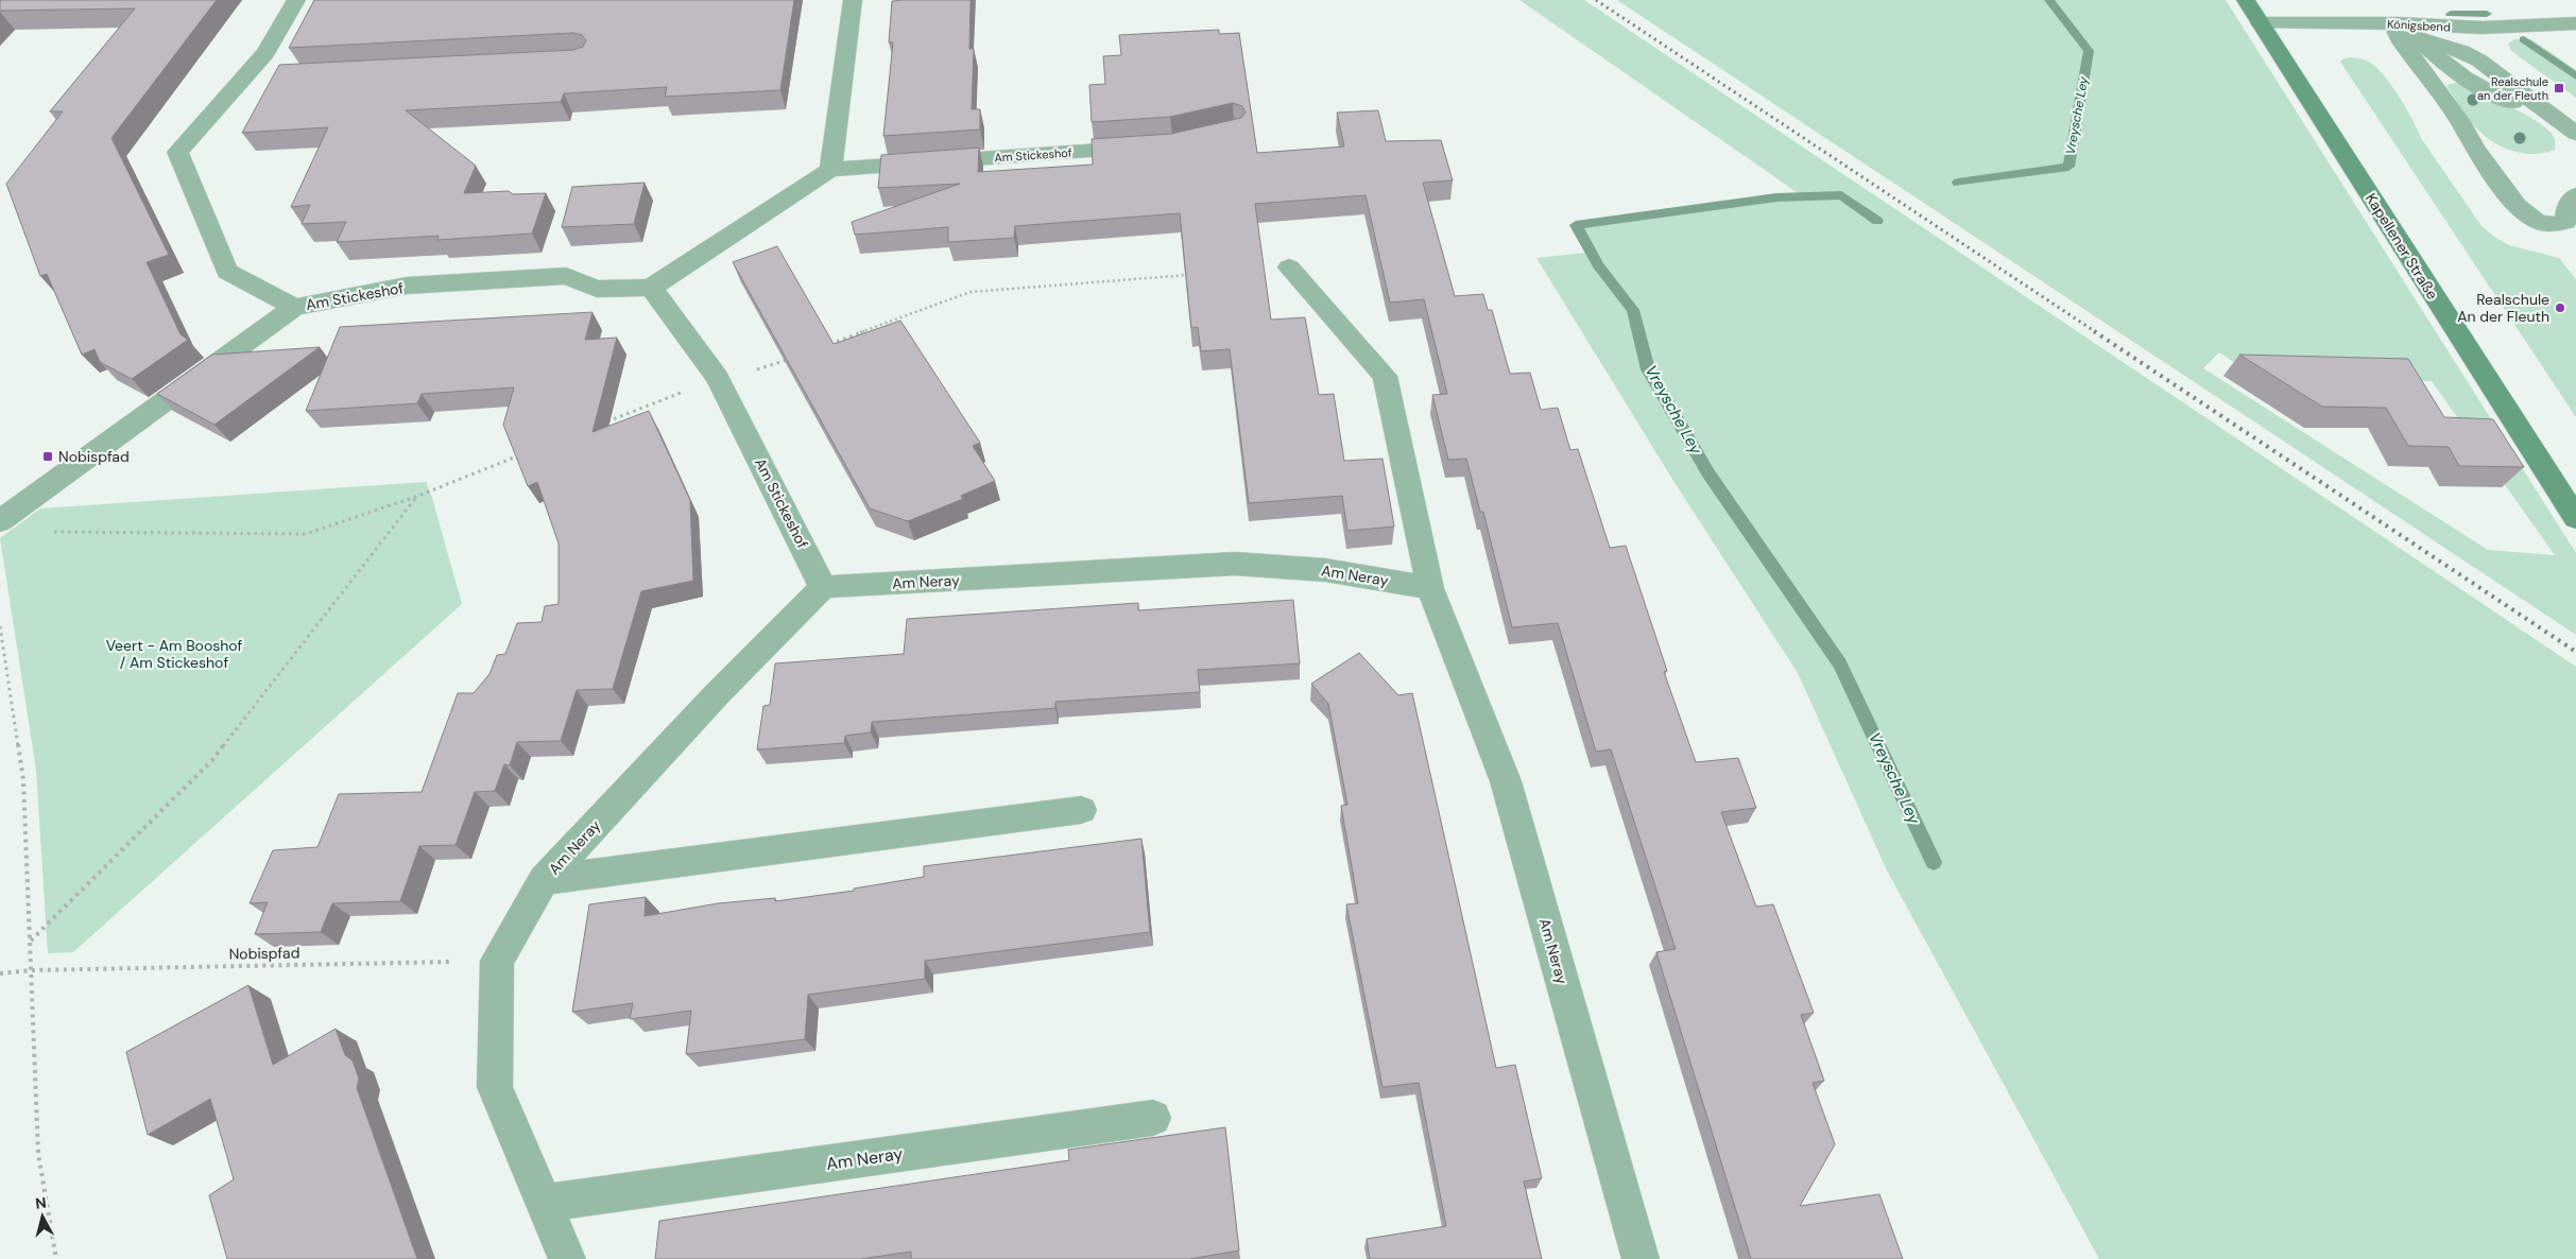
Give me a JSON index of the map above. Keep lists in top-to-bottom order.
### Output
{
  "streets": {
    "main road": ["Kapellener Straße"],
    "street": ["Königsbend", "Am Stickeshof", "Am Neray"],
    "path": ["Nobispfad"]
  },
  "crossings": [
    ["Königsbend", "Kapellener Straße"],
    ["Am Stickeshof", "Am Neray"],
    ["Am Neray", "Nobispfad"]
  ],
  "water": ["Vreysche Ley"],
  "parks": ["Veert - Am Booshof / Am Stickeshof"],
  "places": {
    "transit": ["Realschule an der Fleuth", "Nobispfad"],
    "other": ["Realschule An der Fleuth"]
  },
  "north": "top"
}
